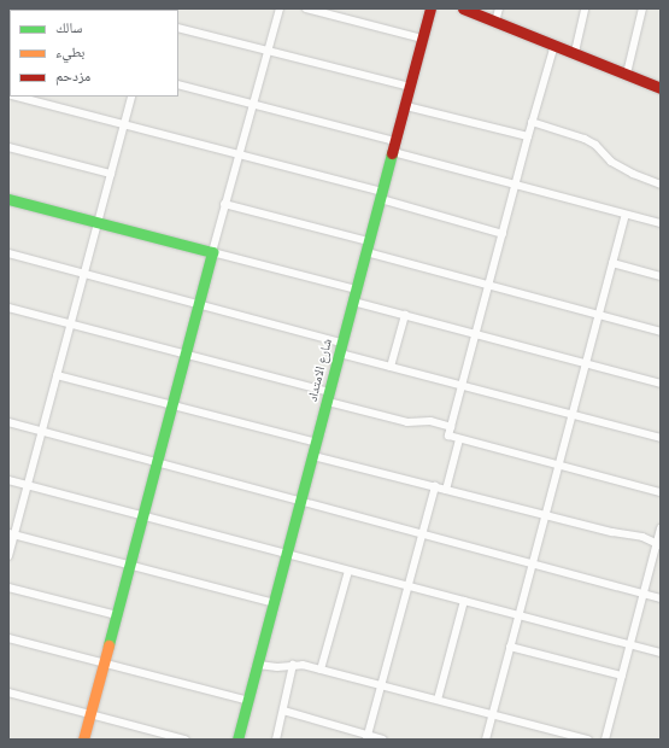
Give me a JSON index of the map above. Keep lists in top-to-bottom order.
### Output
{
  "streets": {
    "street": ["شارع الامتداد"]
  },
  "legend": ["سالك", "بطيء", "مزدحم"]
}
